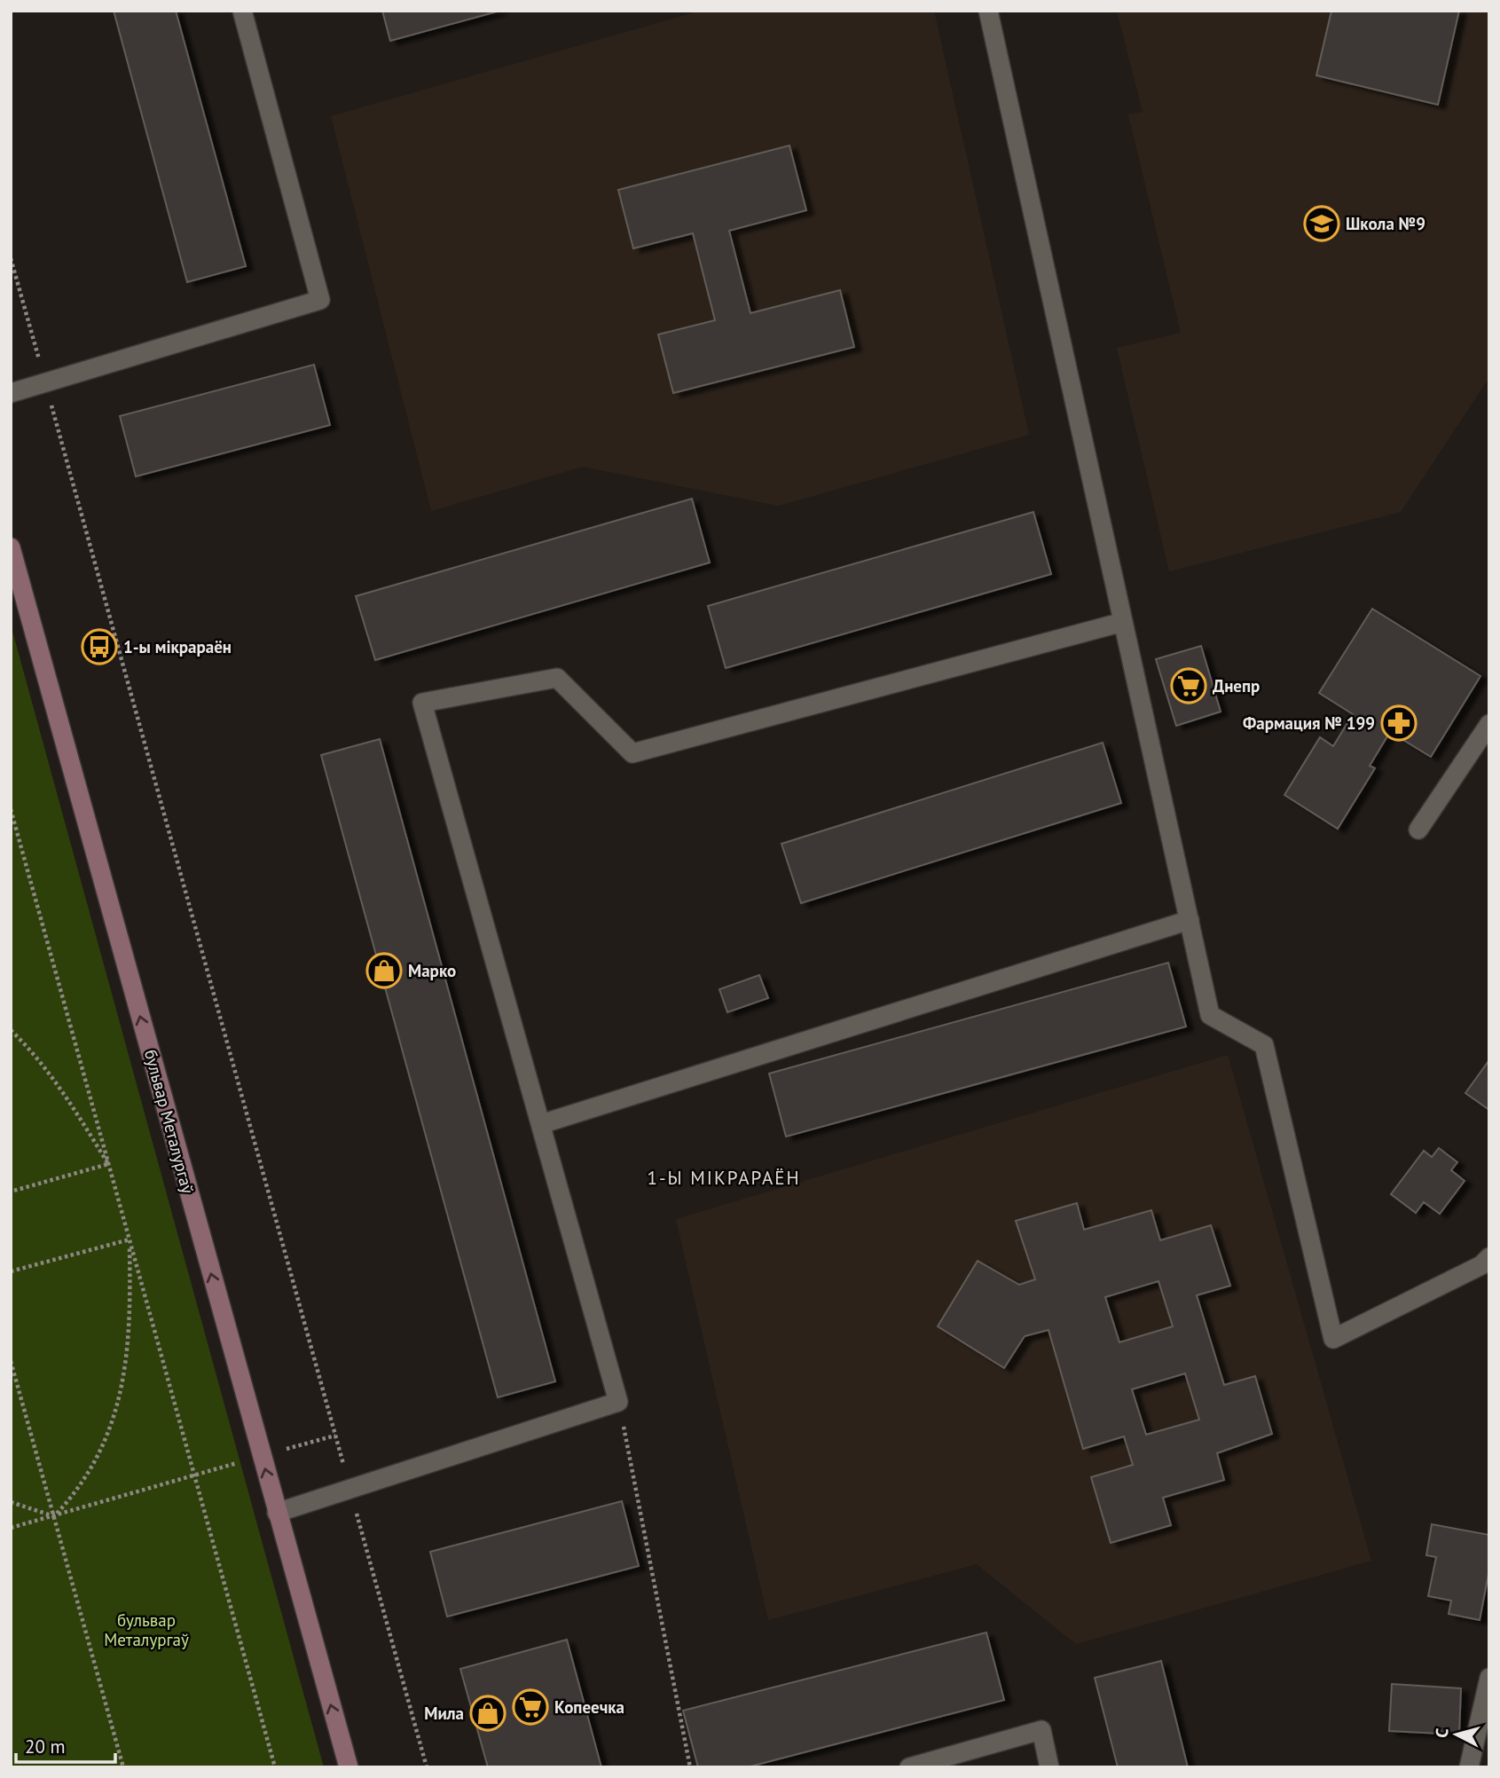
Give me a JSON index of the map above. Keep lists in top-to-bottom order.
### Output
{
  "streets": {
    "main road": ["бульвар Металургаў"]
  },
  "one_way": ["бульвар Металургаў"],
  "districts": ["1-Ы МІКРАРАЁН"],
  "parks": ["бульвар Металургаў"],
  "places": {
    "school or university": ["Школа №9"],
    "bus stop": ["1-ы мікрараён"],
    "supermarket": ["Днепр", "Копеечка"],
    "pharmacy": ["Фармация № 199"],
    "shop": ["Марко", "Мила"]
  },
  "scale_bar": "20 m",
  "north": "left"
}
